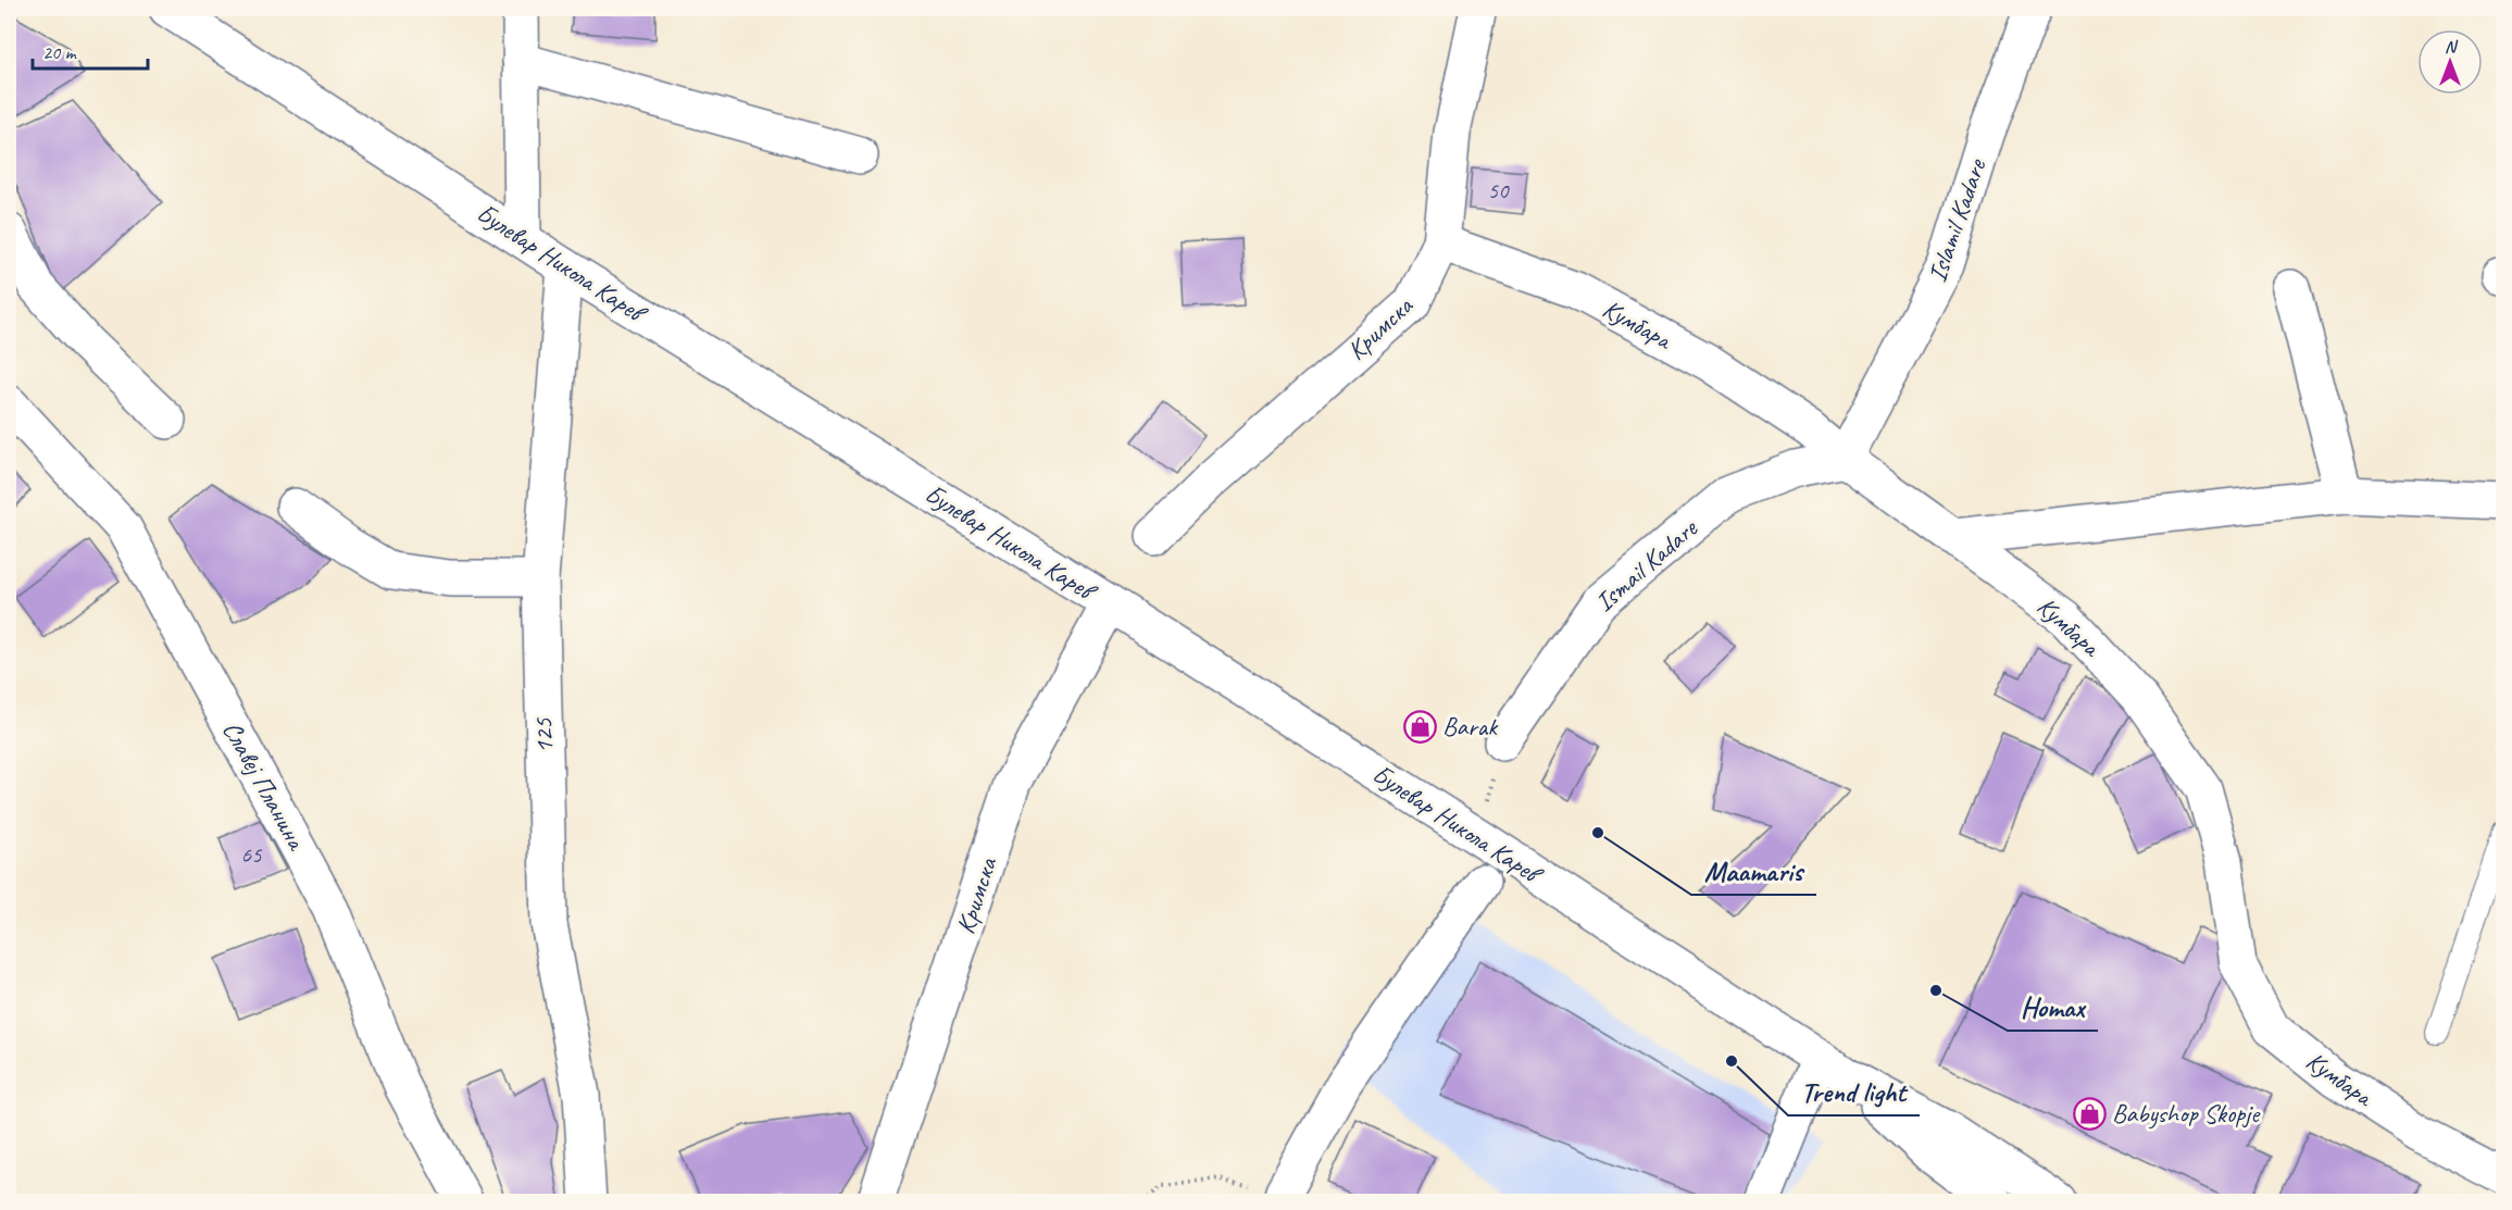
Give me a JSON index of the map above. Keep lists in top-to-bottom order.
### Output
{
  "streets": {
    "street": [
      "Islamil Kadare",
      "Булевар Никола Карев",
      "Кумбара",
      "Кримска",
      "Ismail Kadare",
      "125",
      "Славеј Планина"
    ]
  },
  "crossings": [
    ["Islamil Kadare", "Кумбара"],
    ["Islamil Kadare", "Ismail Kadare"],
    ["Булевар Никола Карев", "Кримска"],
    ["Булевар Никола Карев", "125"],
    ["Кумбара", "Кримска"],
    ["Кумбара", "Ismail Kadare"]
  ],
  "places": {
    "shop": ["Barak", "Babyshop Skopje"],
    "other": ["Maamaris", "Homax", "Trend light"]
  },
  "house_numbers": ["50", "65"],
  "scale_bar": "20 m",
  "north": "top"
}
